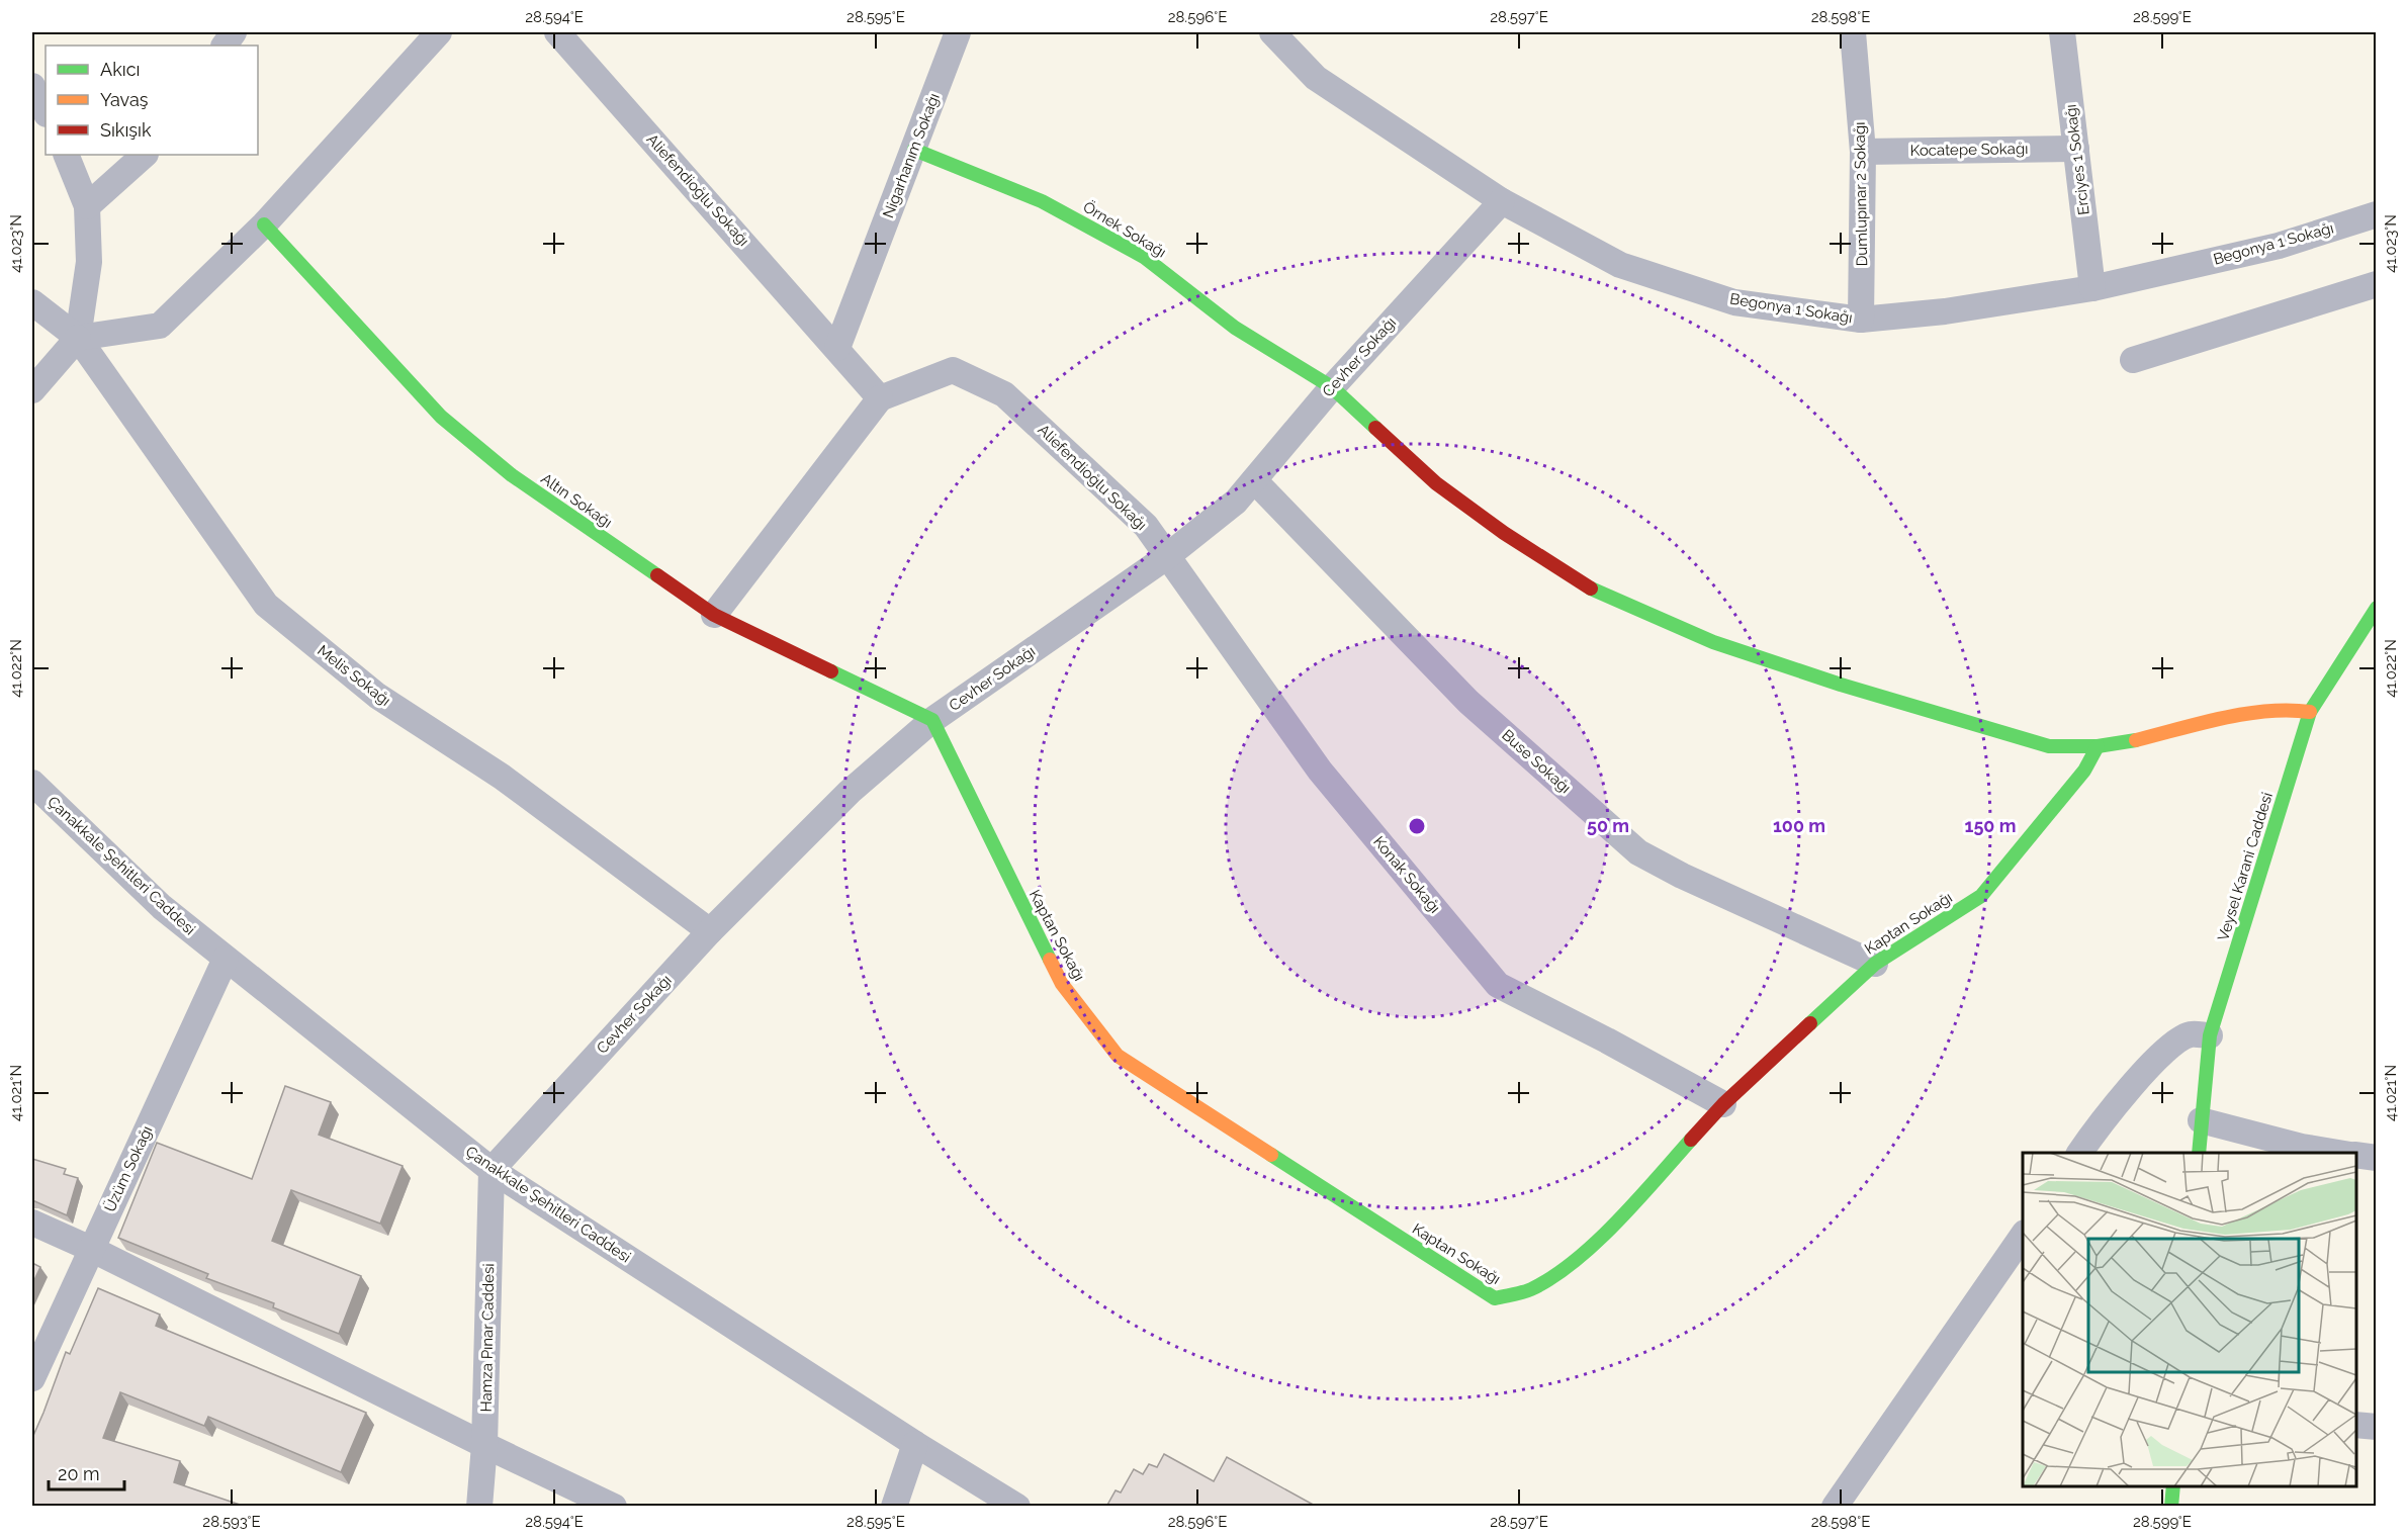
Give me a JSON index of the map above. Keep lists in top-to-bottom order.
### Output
{
  "streets": {
    "street": [
      "Kocatepe Sokağı",
      "Nigarhanım Sokağı",
      "Erciyes 1 Sokağı",
      "Aliefendioğlu Sokağı",
      "Dumlupınar 2 Sokağı",
      "Örnek Sokağı",
      "Begonya 1 Sokağı",
      "Cevher Sokağı",
      "Altın Sokağı",
      "Melis Sokağı",
      "Buse Sokağı",
      "Çanakkale Şehitleri Caddesi",
      "Veysel Karani Caddesi",
      "Konak Sokağı",
      "Kaptan Sokağı",
      "Üzüm Sokağı",
      "Hamza Pınar Caddesi"
    ]
  },
  "crossings": [
    ["Kocatepe Sokağı", "Erciyes 1 Sokağı"],
    ["Kocatepe Sokağı", "Dumlupınar 2 Sokağı"],
    ["Nigarhanım Sokağı", "Aliefendioğlu Sokağı"],
    ["Nigarhanım Sokağı", "Örnek Sokağı"],
    ["Erciyes 1 Sokağı", "Begonya 1 Sokağı"],
    ["Aliefendioğlu Sokağı", "Cevher Sokağı"],
    ["Aliefendioğlu Sokağı", "Konak Sokağı"],
    ["Dumlupınar 2 Sokağı", "Begonya 1 Sokağı"],
    ["Örnek Sokağı", "Cevher Sokağı"],
    ["Örnek Sokağı", "Veysel Karani Caddesi"],
    ["Örnek Sokağı", "Kaptan Sokağı"],
    ["Begonya 1 Sokağı", "Cevher Sokağı"],
    ["Cevher Sokağı", "Altın Sokağı"],
    ["Cevher Sokağı", "Melis Sokağı"],
    ["Cevher Sokağı", "Buse Sokağı"],
    ["Cevher Sokağı", "Çanakkale Şehitleri Caddesi"],
    ["Cevher Sokağı", "Konak Sokağı"],
    ["Cevher Sokağı", "Kaptan Sokağı"],
    ["Cevher Sokağı", "Hamza Pınar Caddesi"],
    ["Altın Sokağı", "Kaptan Sokağı"],
    ["Buse Sokağı", "Kaptan Sokağı"],
    ["Çanakkale Şehitleri Caddesi", "Üzüm Sokağı"],
    ["Çanakkale Şehitleri Caddesi", "Hamza Pınar Caddesi"],
    ["Konak Sokağı", "Kaptan Sokağı"]
  ],
  "legend": ["Akıcı", "Yavaş", "Sıkışık"],
  "scale_bar": "20 m",
  "coordinates": [
    "28.594°E",
    "28.595°E",
    "28.596°E",
    "28.597°E",
    "28.598°E",
    "28.599°E",
    "41.023°N",
    "41.022°N",
    "41.021°N",
    "28.593°E"
  ],
  "rings": ["50 m", "100 m", "150 m"]
}
